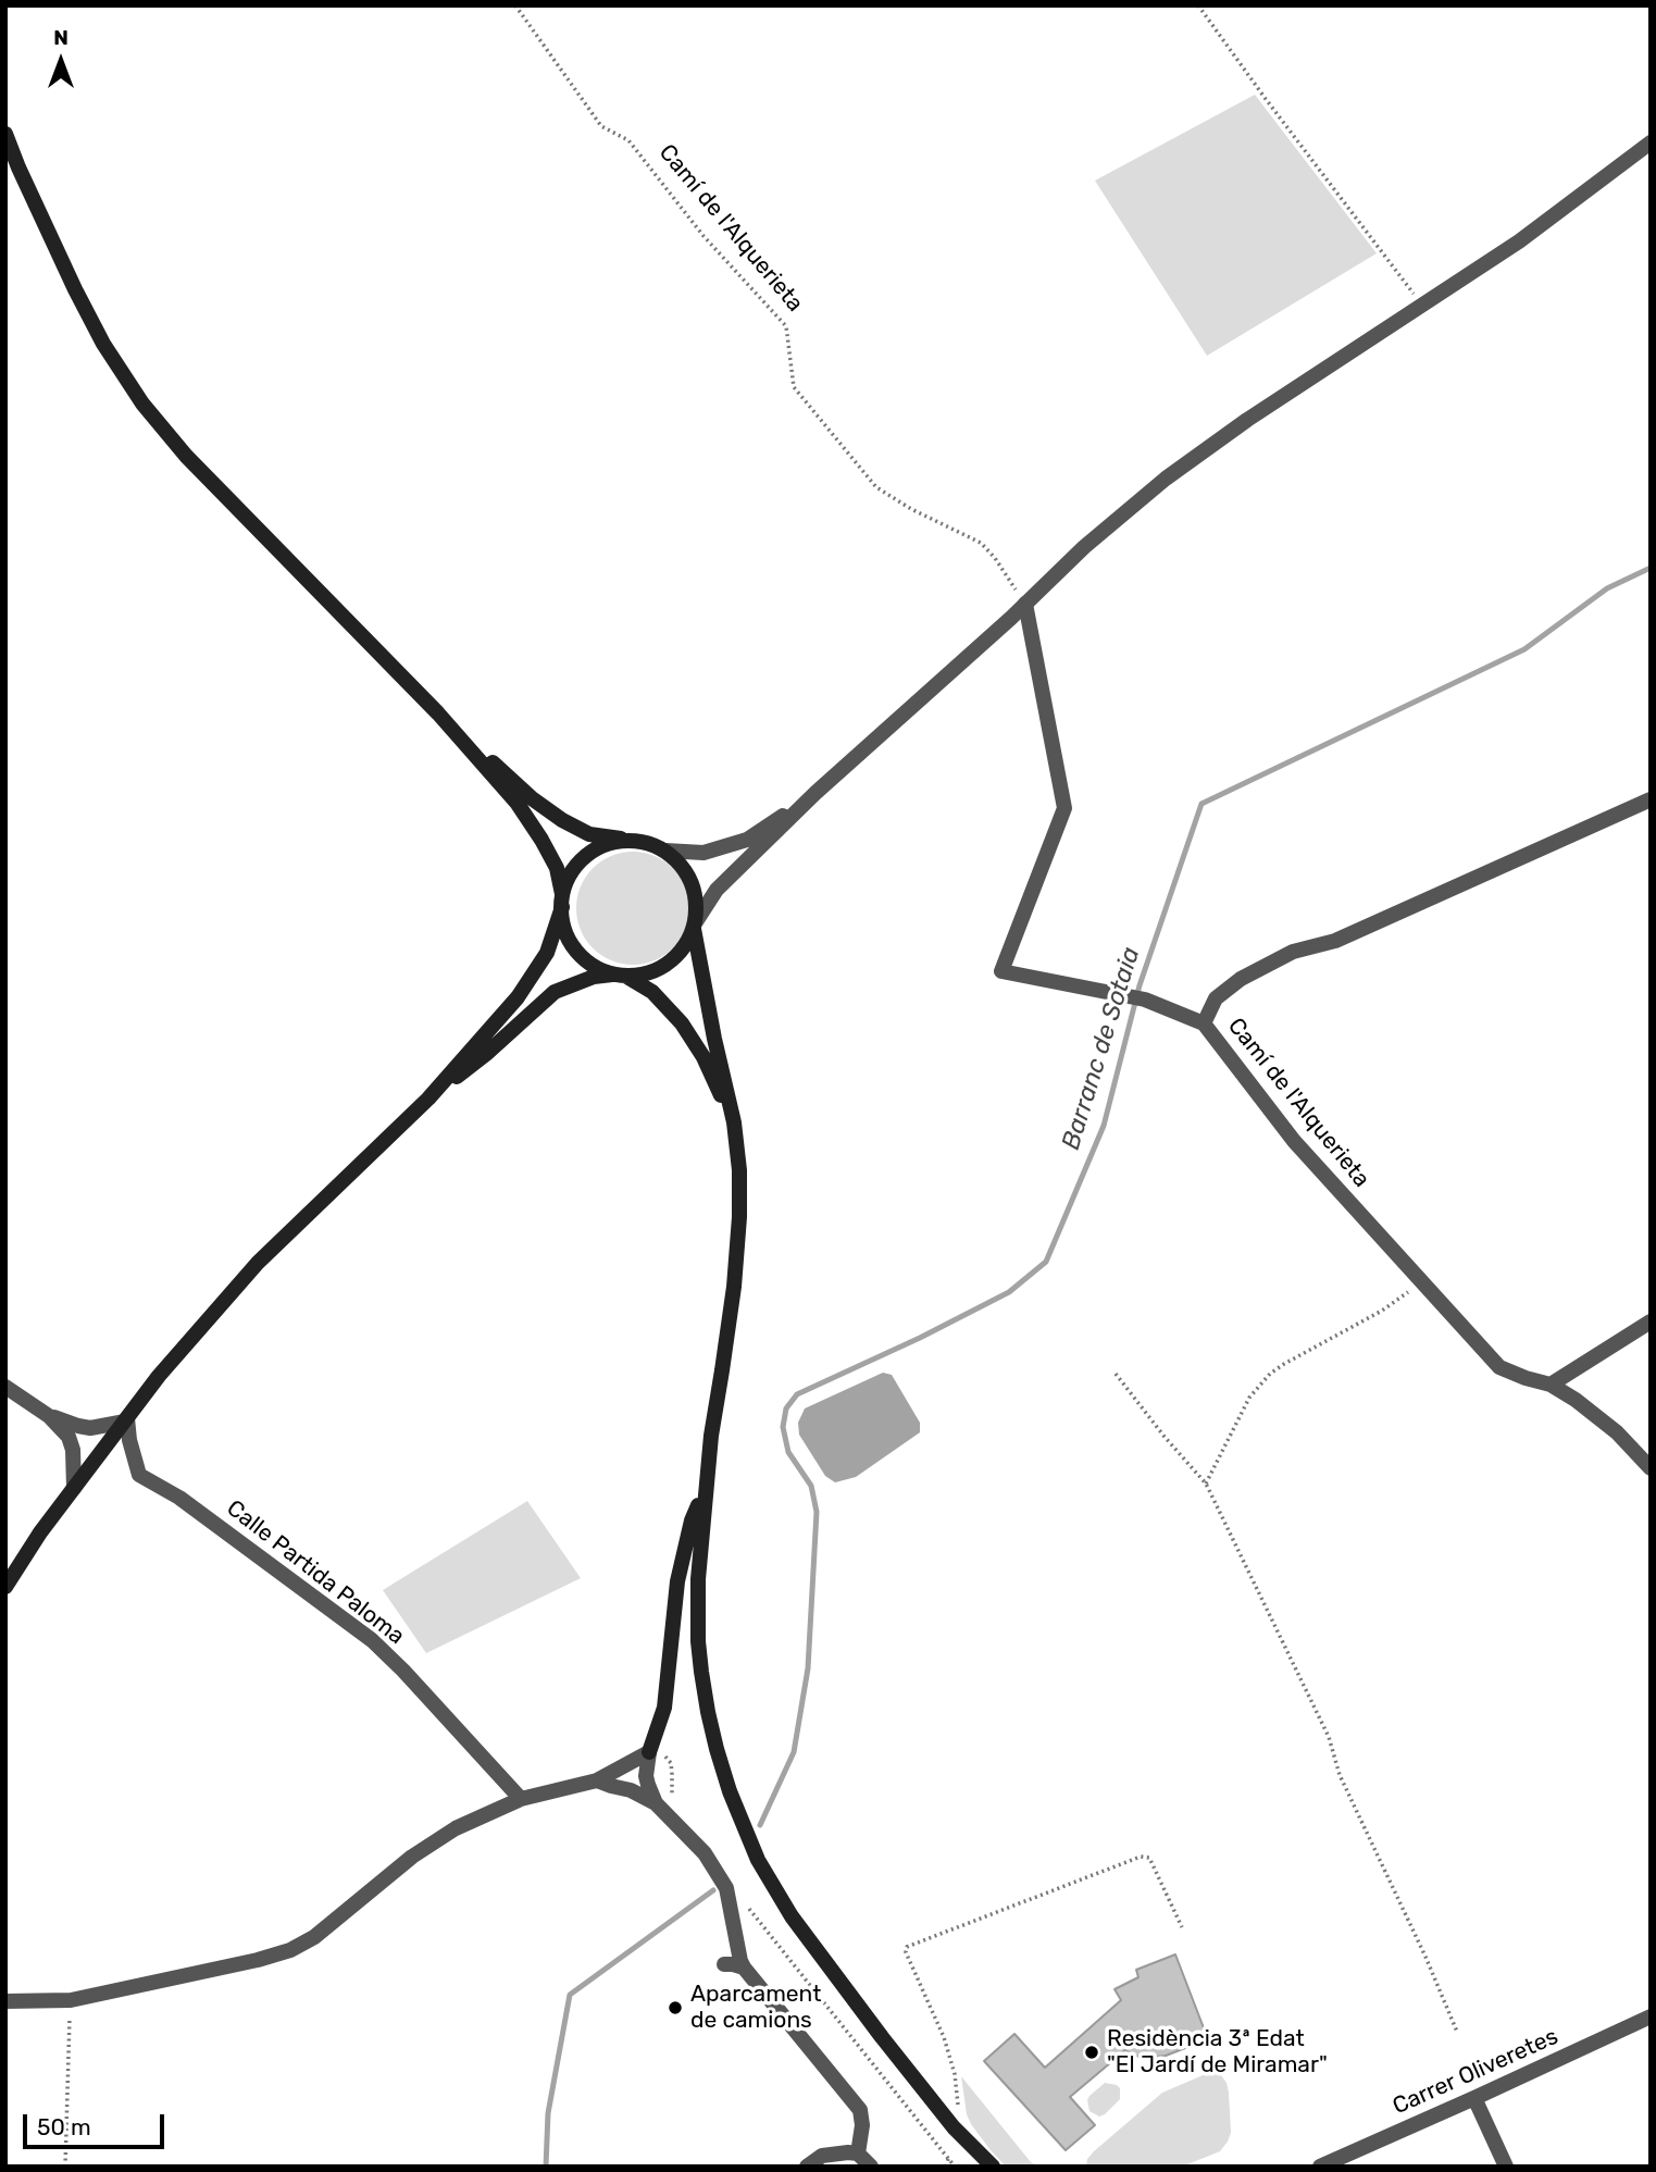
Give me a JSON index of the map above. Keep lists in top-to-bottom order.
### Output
{
  "streets": {
    "street": ["Camí de l'Alquerieta", "Calle Partida Paloma", "Carrer Oliveretes"]
  },
  "water": ["Barranc de Sotaia"],
  "places": ["Aparcament de camions", "Residència 3ª Edat \"El Jardí de Miramar\""],
  "scale_bar": "50 m",
  "north": "top"
}
